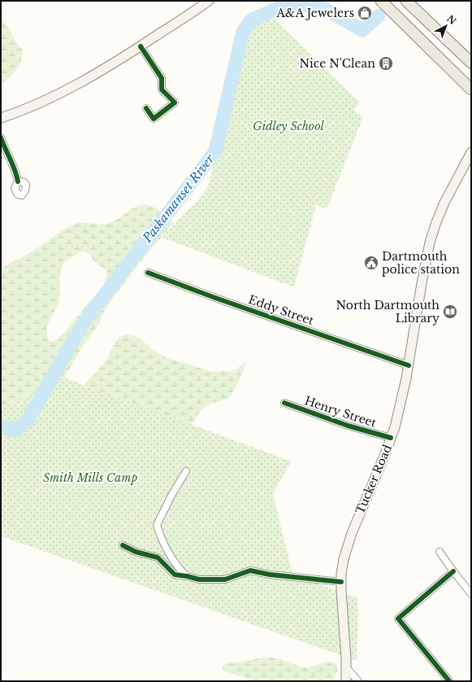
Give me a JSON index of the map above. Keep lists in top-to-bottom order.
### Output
{
  "streets": {
    "main road": ["Tucker Road"],
    "street": ["Eddy Street", "Henry Street"]
  },
  "crossings": [
    ["Eddy Street", "Tucker Road"],
    ["Henry Street", "Tucker Road"]
  ],
  "water": ["Paskamanset River"],
  "parks": ["Gidley School", "Smith Mills Camp"],
  "places": {
    "shop": ["A&A Jewelers"],
    "building": ["Nice N'Clean"],
    "public building": ["Dartmouth police station"],
    "library": ["North Dartmouth Library"]
  },
  "north": "top right"
}
